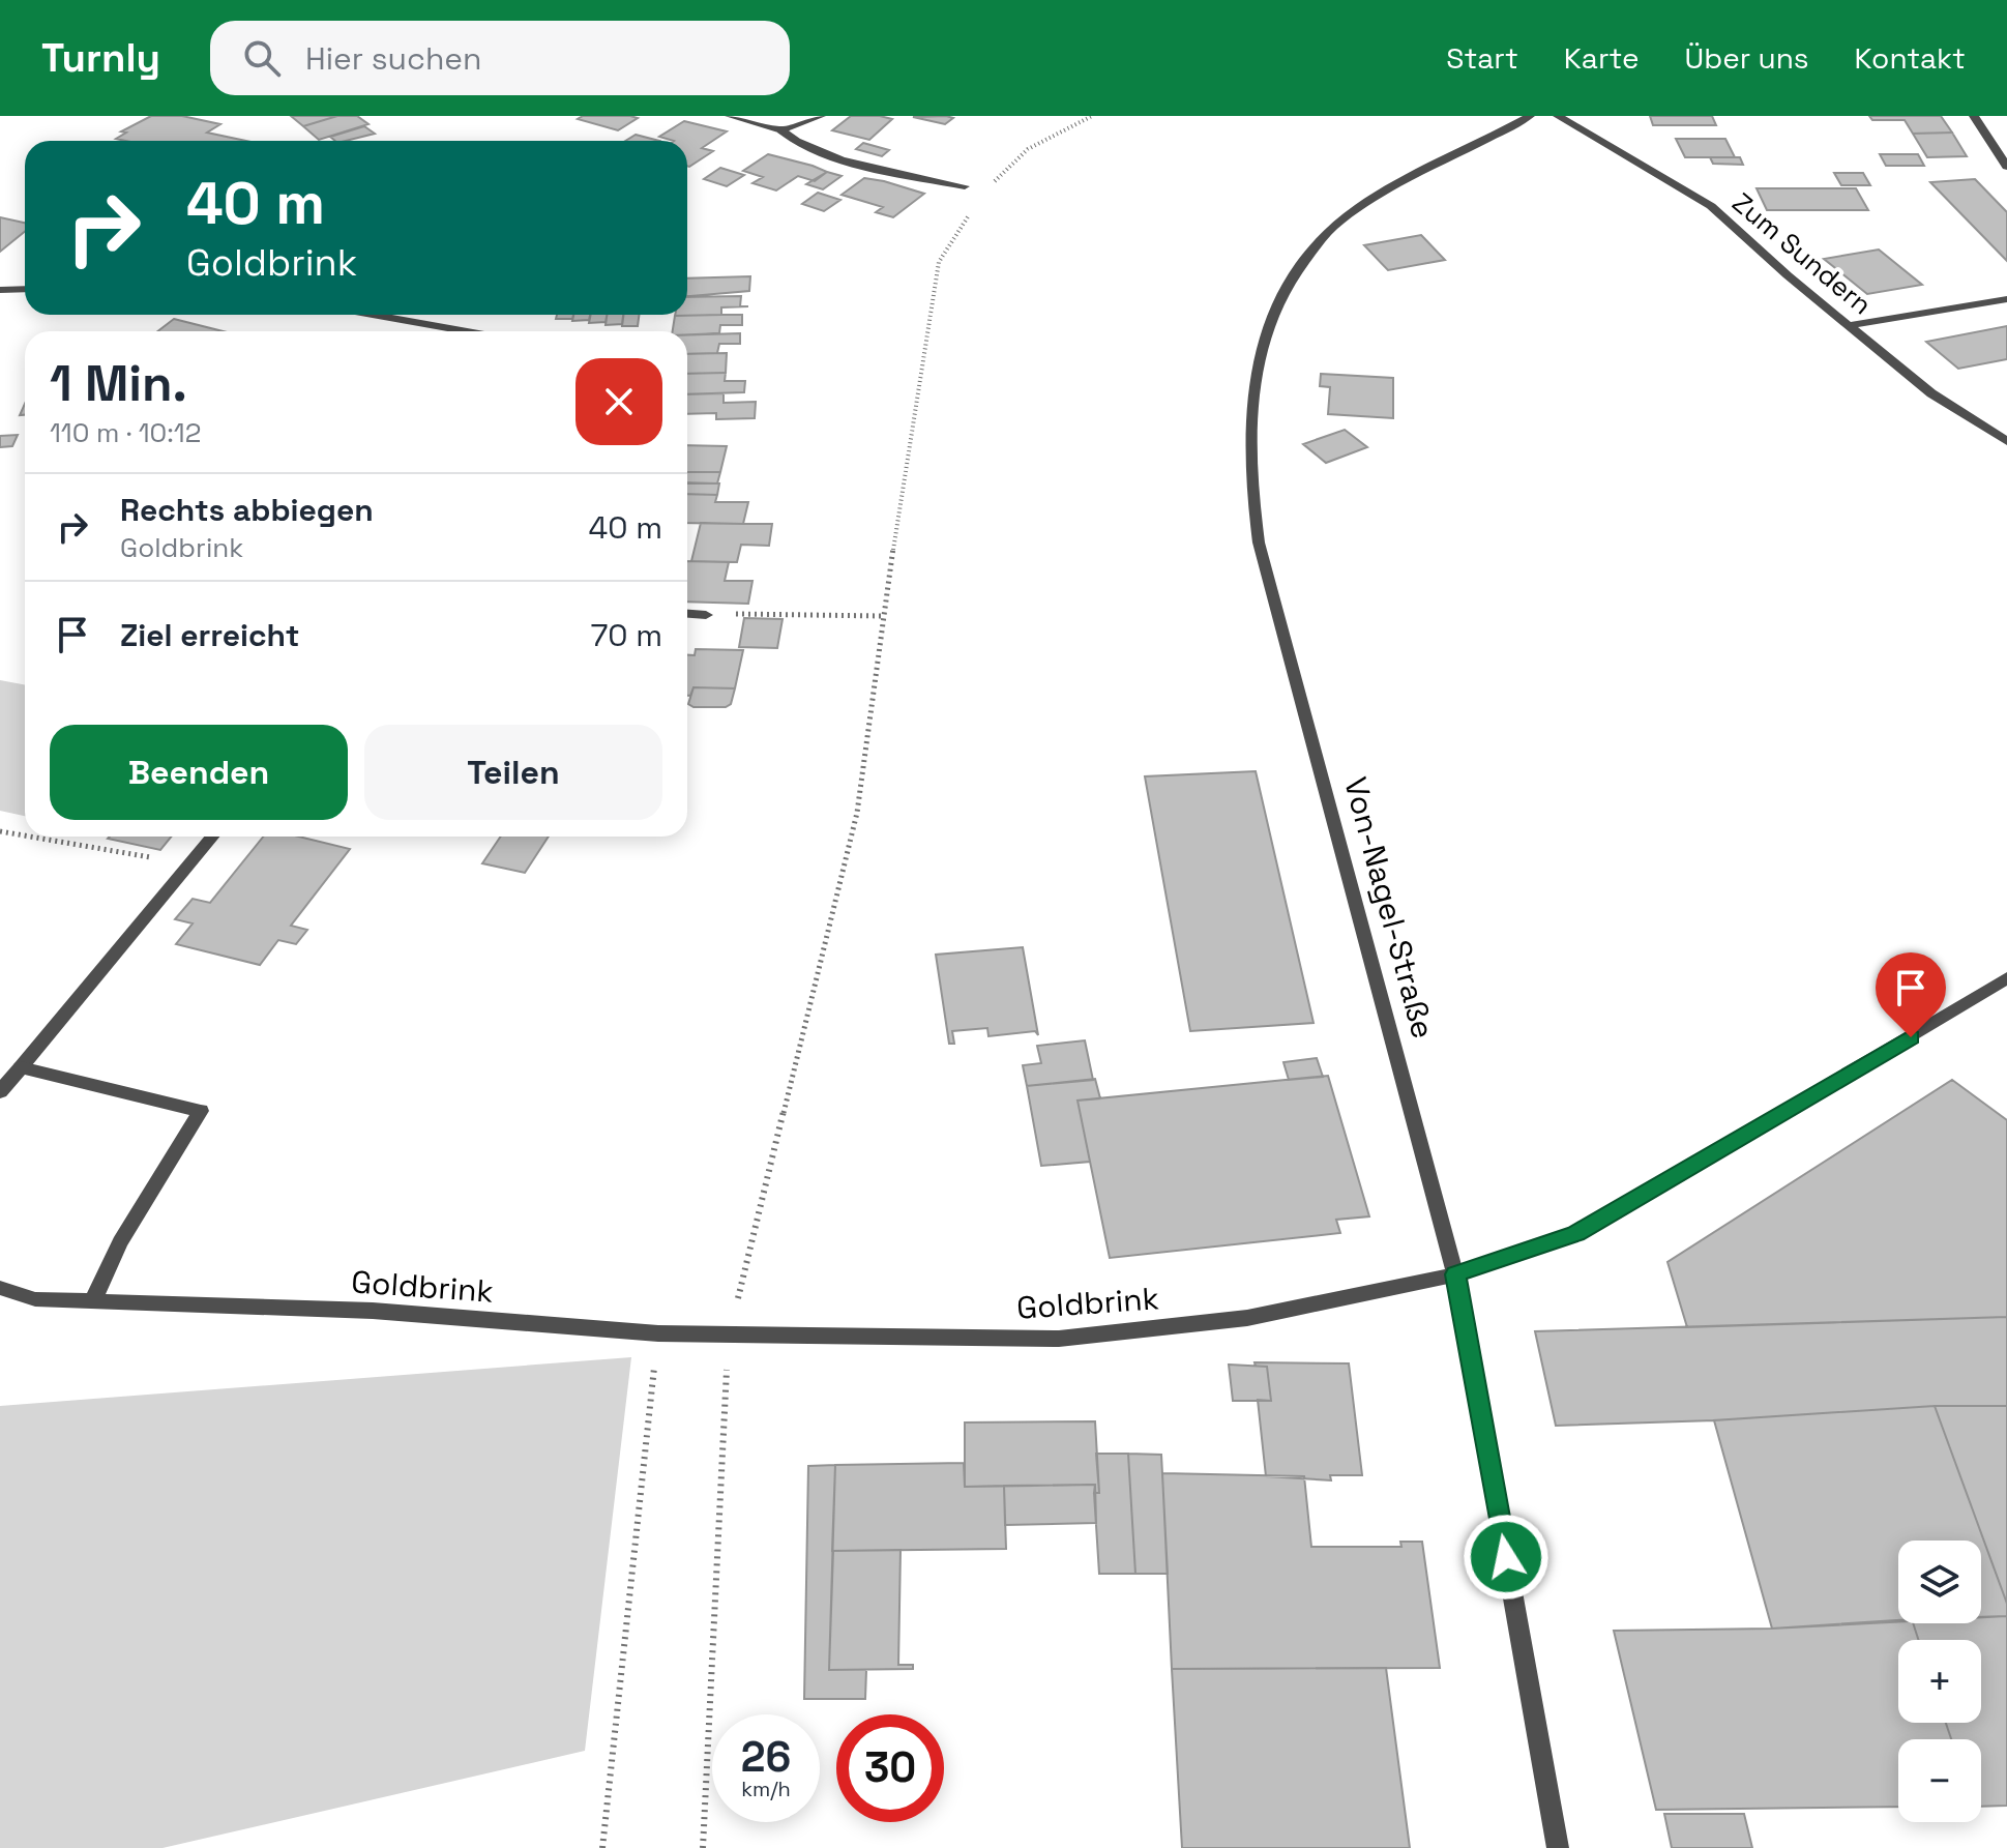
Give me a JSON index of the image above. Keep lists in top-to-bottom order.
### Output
{
  "streets": {
    "street": ["Zum Sundern", "Von-Nagel-Straße", "Goldbrink"]
  },
  "crossings": [
    ["Von-Nagel-Straße", "Goldbrink"]
  ],
  "page": {
    "header": "Turnly",
    "search": "Hier suchen",
    "nav": [
      "Start",
      "Karte",
      "Über uns",
      "Kontakt"
    ],
    "turn": ["40 m", "Goldbrink"],
    "heading": ["1 Min.", "110 m · 10:12"],
    "list": [
      {
        "name": "Rechts abbiegen",
        "note": "Goldbrink",
        "value": "40 m"
      },
      {
        "name": "Ziel erreicht",
        "value": "70 m"
      }
    ],
    "buttons": ["Beenden", "Teilen"],
    "map_buttons": ["+", "−"],
    "speed": "26 km/h",
    "limit": "30"
  }
}
